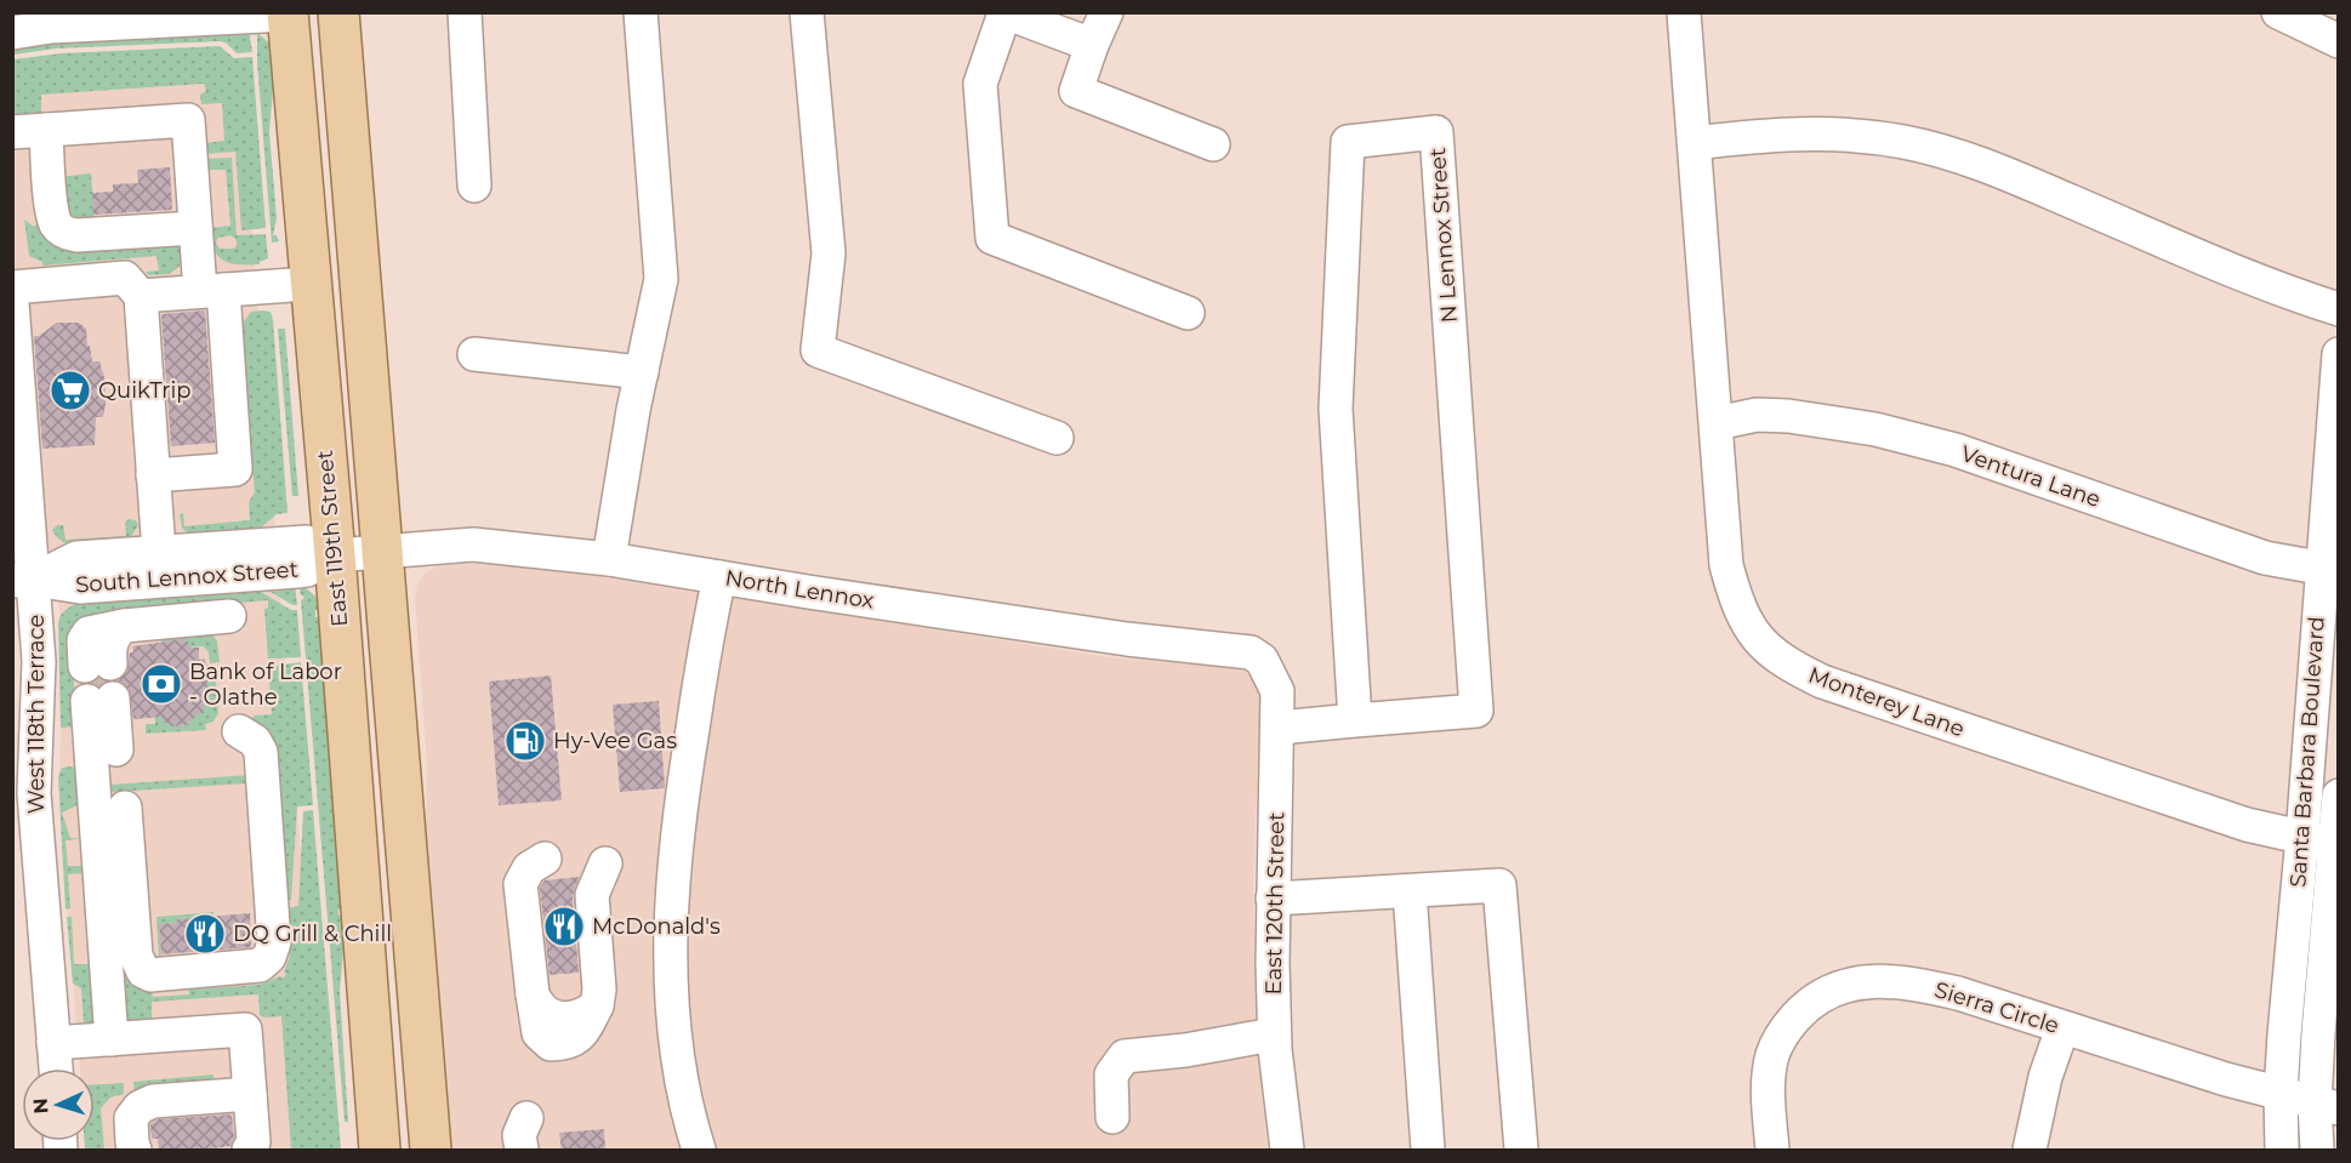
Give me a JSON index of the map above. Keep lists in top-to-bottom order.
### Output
{
  "streets": {
    "main road": ["East 119th Street"],
    "street": [
      "N Lennox Street",
      "Ventura Lane",
      "South Lennox Street",
      "North Lennox",
      "Monterey Lane",
      "West 118th Terrace",
      "Santa Barbara Boulevard",
      "East 120th Street",
      "Sierra Circle"
    ]
  },
  "crossings": [
    ["N Lennox Street", "East 120th Street"],
    ["Ventura Lane", "Monterey Lane"],
    ["Ventura Lane", "Santa Barbara Boulevard"],
    ["East 119th Street", "South Lennox Street"],
    ["East 119th Street", "North Lennox"],
    ["South Lennox Street", "North Lennox"],
    ["South Lennox Street", "West 118th Terrace"],
    ["North Lennox", "East 120th Street"],
    ["Monterey Lane", "Santa Barbara Boulevard"],
    ["Santa Barbara Boulevard", "Sierra Circle"]
  ],
  "places": {
    "supermarket": ["QuikTrip"],
    "bank": ["Bank of Labor - Olathe"],
    "fuel station": ["Hy-Vee Gas"],
    "restaurant": ["McDonald's", "DQ Grill & Chill"]
  },
  "north": "left"
}
